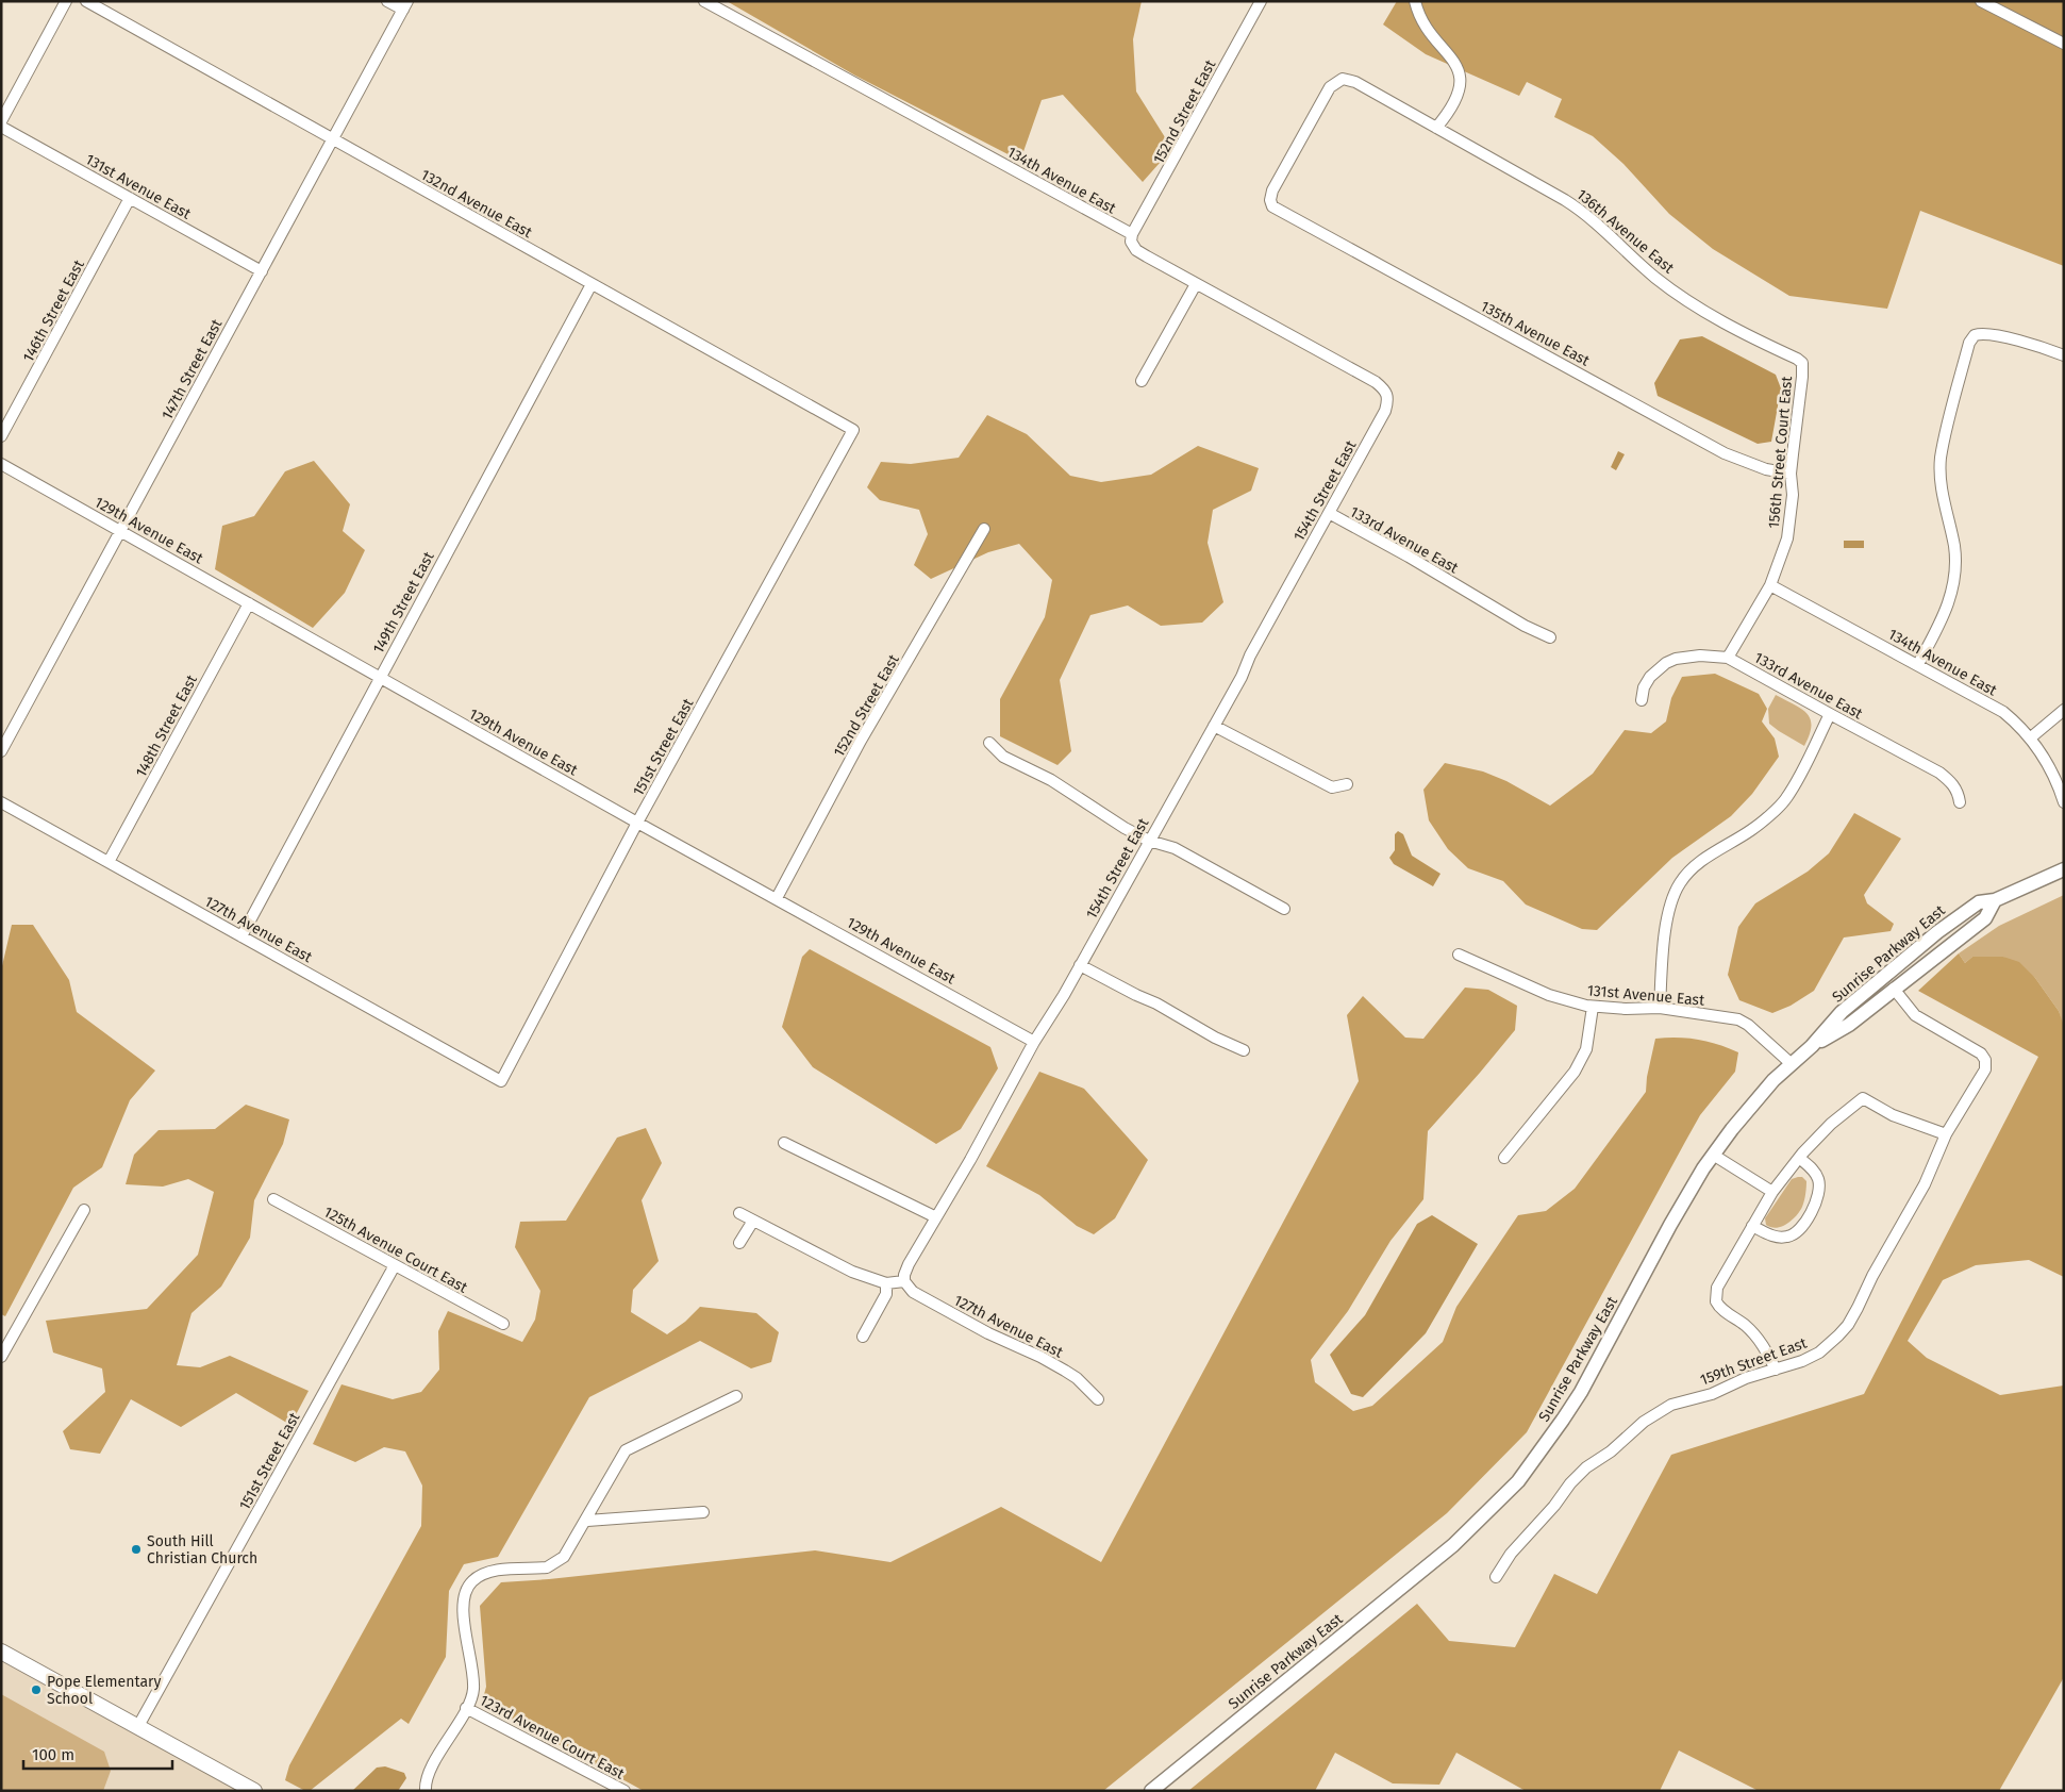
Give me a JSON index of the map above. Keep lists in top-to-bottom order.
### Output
{
  "streets": {
    "street": [
      "152nd Street East",
      "134th Avenue East",
      "131st Avenue East",
      "132nd Avenue East",
      "136th Avenue East",
      "146th Street East",
      "135th Avenue East",
      "147th Street East",
      "156th Street Court East",
      "154th Street East",
      "129th Avenue East",
      "133rd Avenue East",
      "149th Street East",
      "148th Street East",
      "151st Street East",
      "127th Avenue East",
      "Sunrise Parkway East",
      "125th Avenue Court East",
      "159th Street East",
      "123rd Avenue Court East"
    ]
  },
  "crossings": [
    ["152nd Street East", "134th Avenue East"],
    ["152nd Street East", "129th Avenue East"],
    ["134th Avenue East", "156th Street Court East"],
    ["134th Avenue East", "154th Street East"],
    ["131st Avenue East", "146th Street East"],
    ["131st Avenue East", "147th Street East"],
    ["131st Avenue East", "Sunrise Parkway East"],
    ["132nd Avenue East", "147th Street East"],
    ["132nd Avenue East", "149th Street East"],
    ["132nd Avenue East", "151st Street East"],
    ["136th Avenue East", "135th Avenue East"],
    ["136th Avenue East", "156th Street Court East"],
    ["135th Avenue East", "156th Street Court East"],
    ["147th Street East", "129th Avenue East"],
    ["156th Street Court East", "133rd Avenue East"],
    ["154th Street East", "129th Avenue East"],
    ["154th Street East", "133rd Avenue East"],
    ["154th Street East", "127th Avenue East"],
    ["129th Avenue East", "149th Street East"],
    ["129th Avenue East", "148th Street East"],
    ["129th Avenue East", "151st Street East"],
    ["149th Street East", "127th Avenue East"],
    ["148th Street East", "127th Avenue East"],
    ["151st Street East", "127th Avenue East"],
    ["151st Street East", "125th Avenue Court East"],
    ["Sunrise Parkway East", "159th Street East"]
  ],
  "places": ["South Hill Christian Church", "Pope Elementary School"],
  "scale_bar": "100 m"
}
